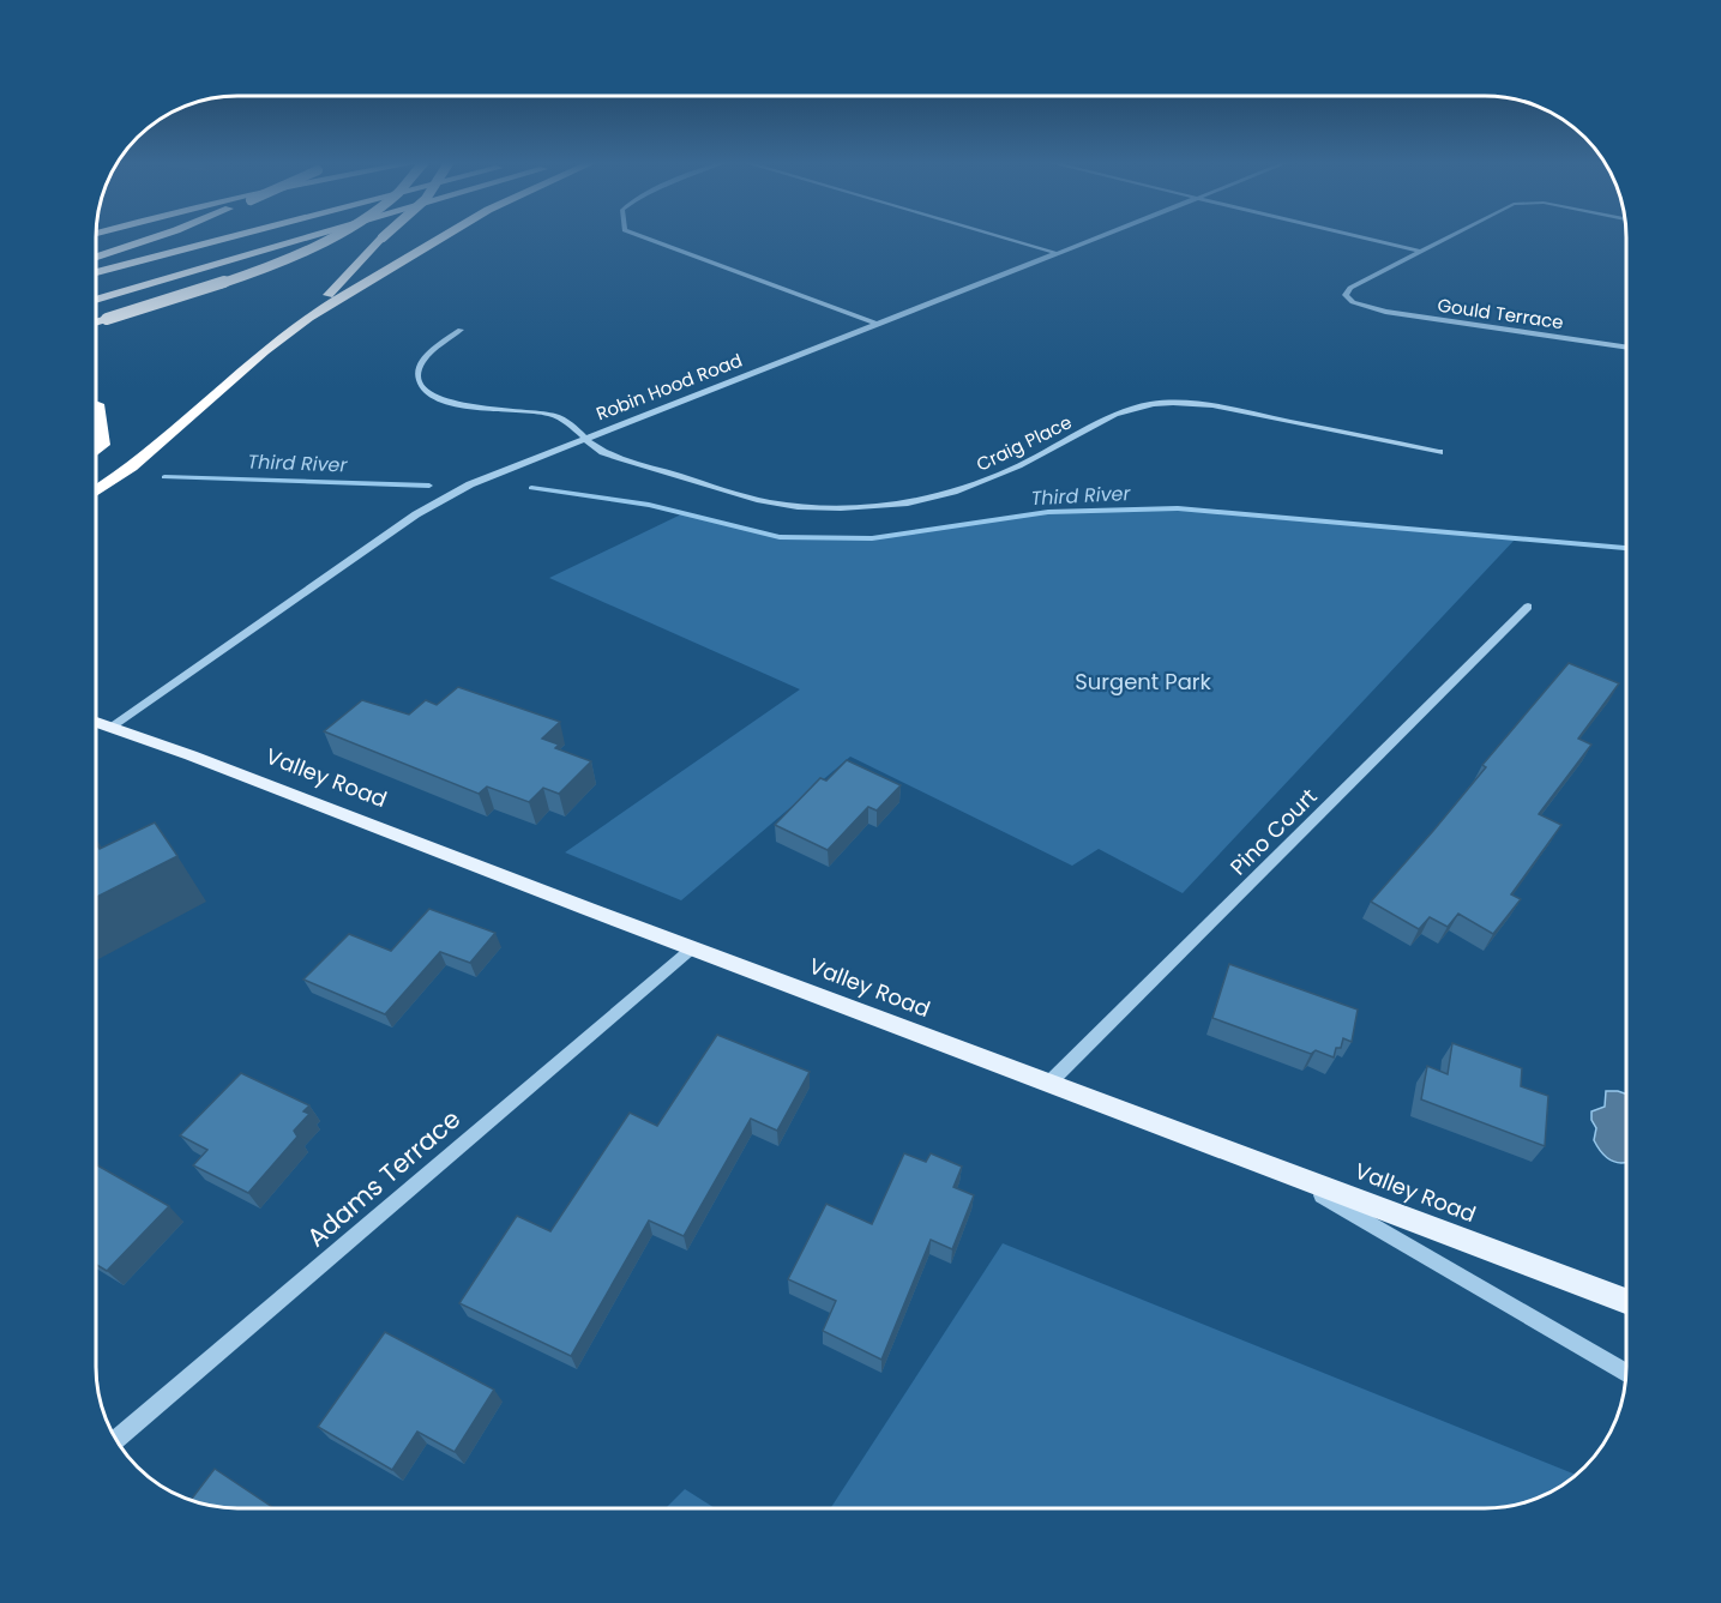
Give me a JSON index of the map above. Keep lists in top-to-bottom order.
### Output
{
  "streets": {
    "main road": ["Valley Road"],
    "street": [
      "Gould Terrace",
      "Robin Hood Road",
      "Craig Place",
      "Pino Court",
      "Adams Terrace"
    ]
  },
  "crossings": [
    ["Robin Hood Road", "Craig Place"],
    ["Robin Hood Road", "Valley Road"],
    ["Valley Road", "Pino Court"],
    ["Valley Road", "Adams Terrace"]
  ],
  "water": ["Third River"],
  "parks": ["Surgent Park"]
}
